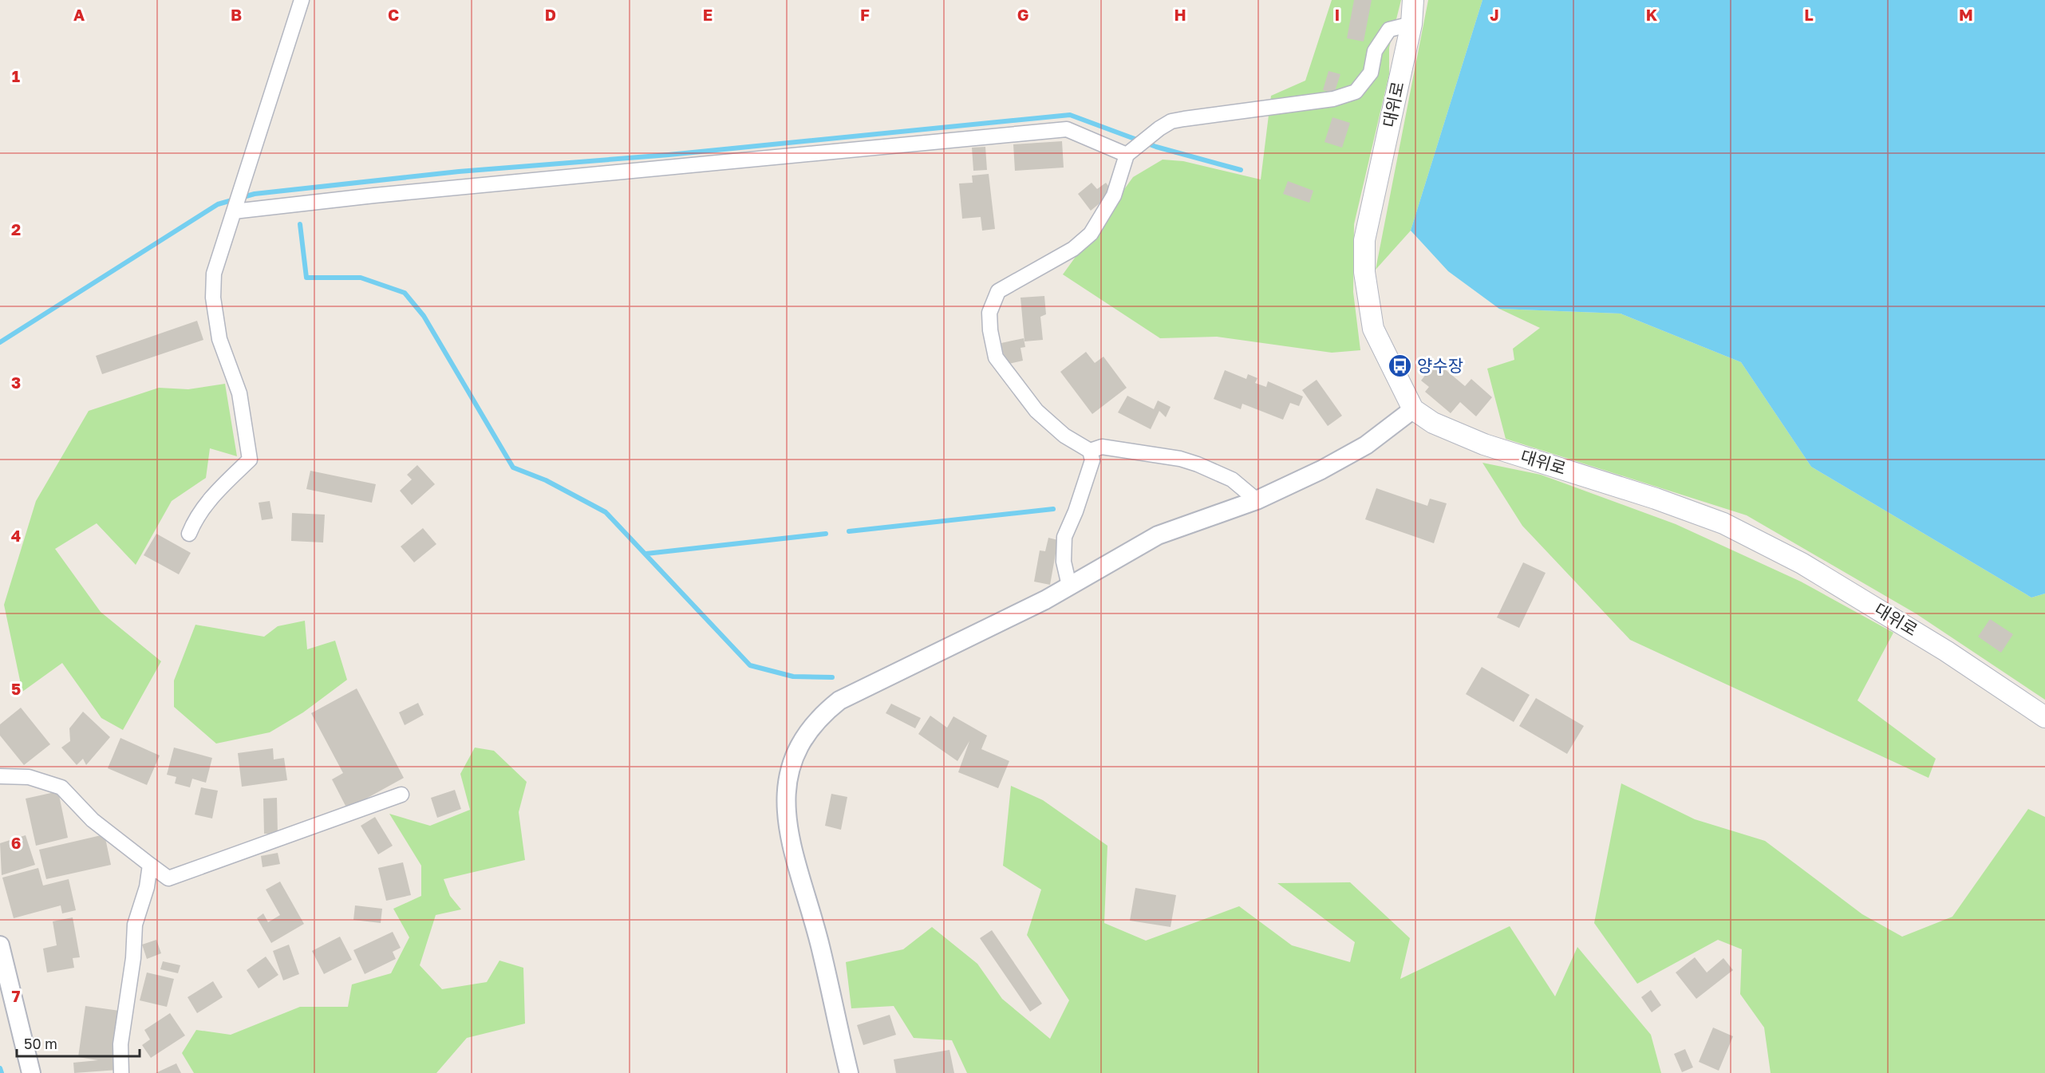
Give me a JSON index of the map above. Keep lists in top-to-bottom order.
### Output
{
  "streets": {
    "main road": ["대위로"]
  },
  "places": {
    "bus stop": ["양수장"]
  },
  "scale_bar": "50 m",
  "grid": {
    "columns": [
      "A",
      "B",
      "C",
      "D",
      "E",
      "F",
      "G",
      "H",
      "I",
      "J",
      "K",
      "L",
      "M"
    ],
    "rows": [
      "1",
      "2",
      "3",
      "4",
      "5",
      "6",
      "7"
    ]
  }
}
